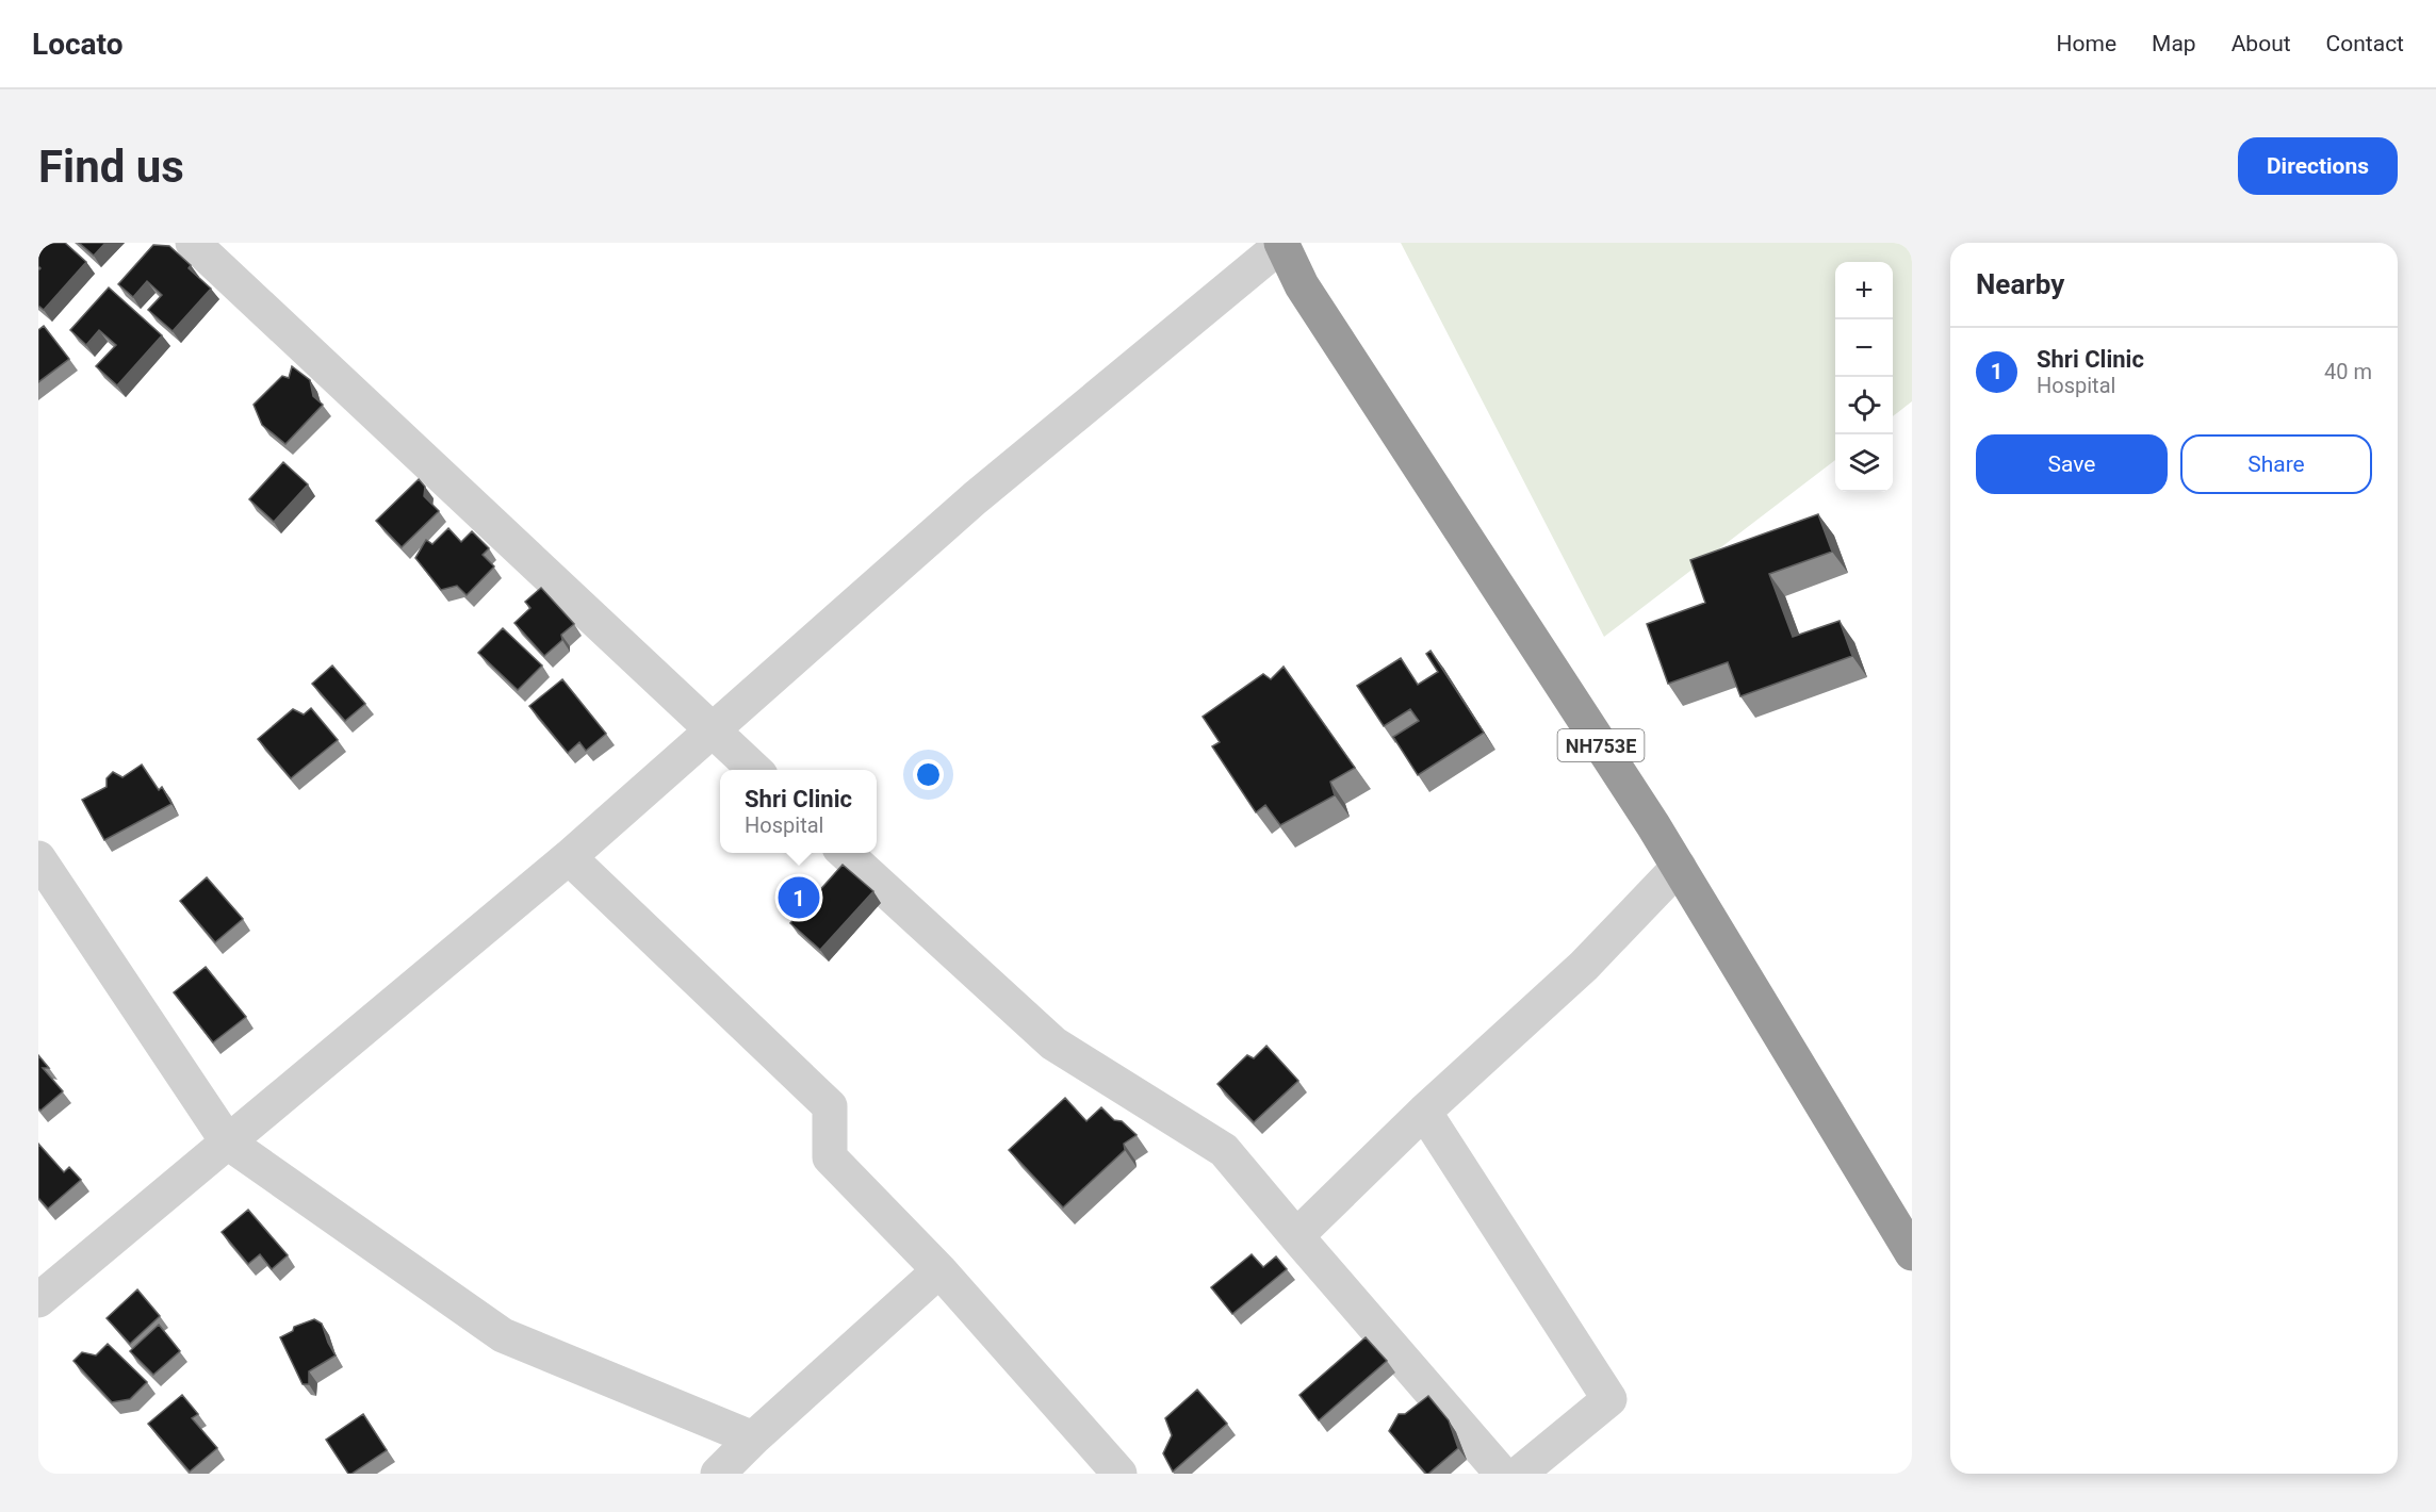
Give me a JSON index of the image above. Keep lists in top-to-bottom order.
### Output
{
  "streets": {
    "highway": ["NH753E"]
  },
  "page": {
    "header": "Locato",
    "nav": [
      "Home",
      "Map",
      "About",
      "Contact"
    ],
    "buttons": [
      "Directions",
      ["Save", "Share"]
    ],
    "title": "Find us",
    "heading": "Nearby",
    "map_buttons": ["+", "−"],
    "list": [
      {
        "mark": "1",
        "name": "Shri Clinic",
        "note": "Hospital",
        "value": "40 m"
      }
    ],
    "popup": ["Shri Clinic", "Hospital"],
    "pins": "1"
  }
}
